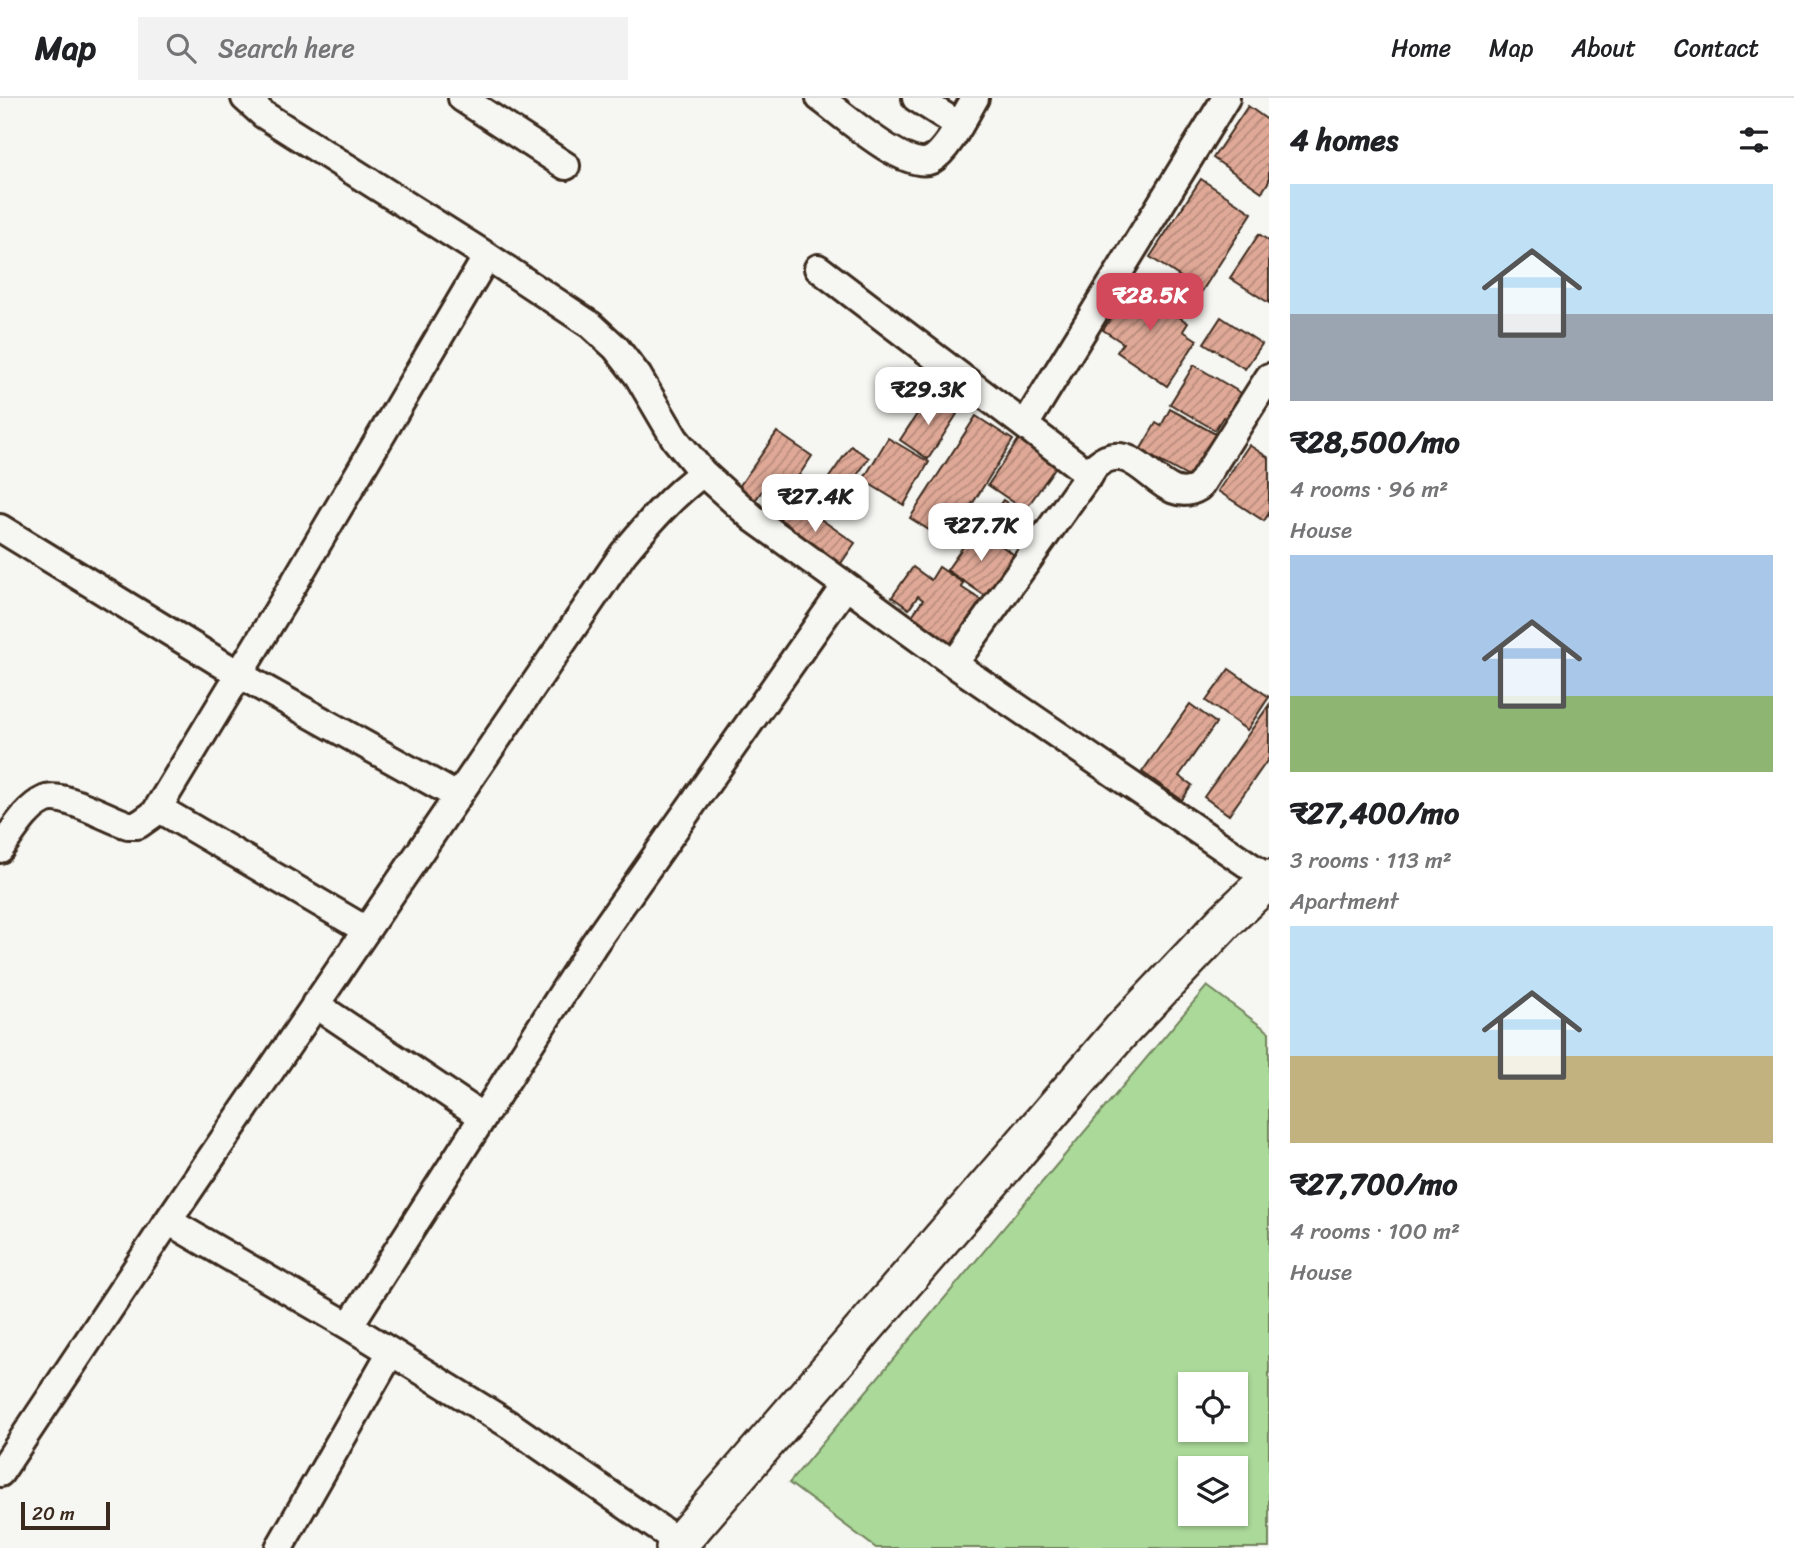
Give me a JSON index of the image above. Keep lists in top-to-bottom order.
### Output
{
  "scale_bar": "20 m",
  "page": {
    "header": "Map",
    "search": "Search here",
    "nav": [
      "Home",
      "Map",
      "About",
      "Contact"
    ],
    "heading": "4 homes",
    "list": [
      {
        "name": "₹28,500/mo",
        "note": "4 rooms · 96 m² · House"
      },
      {
        "name": "₹27,400/mo",
        "note": "3 rooms · 113 m² · Apartment"
      },
      {
        "name": "₹27,700/mo",
        "note": "4 rooms · 100 m² · House"
      }
    ],
    "price": [
      "₹28.5K",
      "₹29.3K",
      "₹27.4K",
      "₹27.7K"
    ],
    "scale": "20 m"
  }
}
